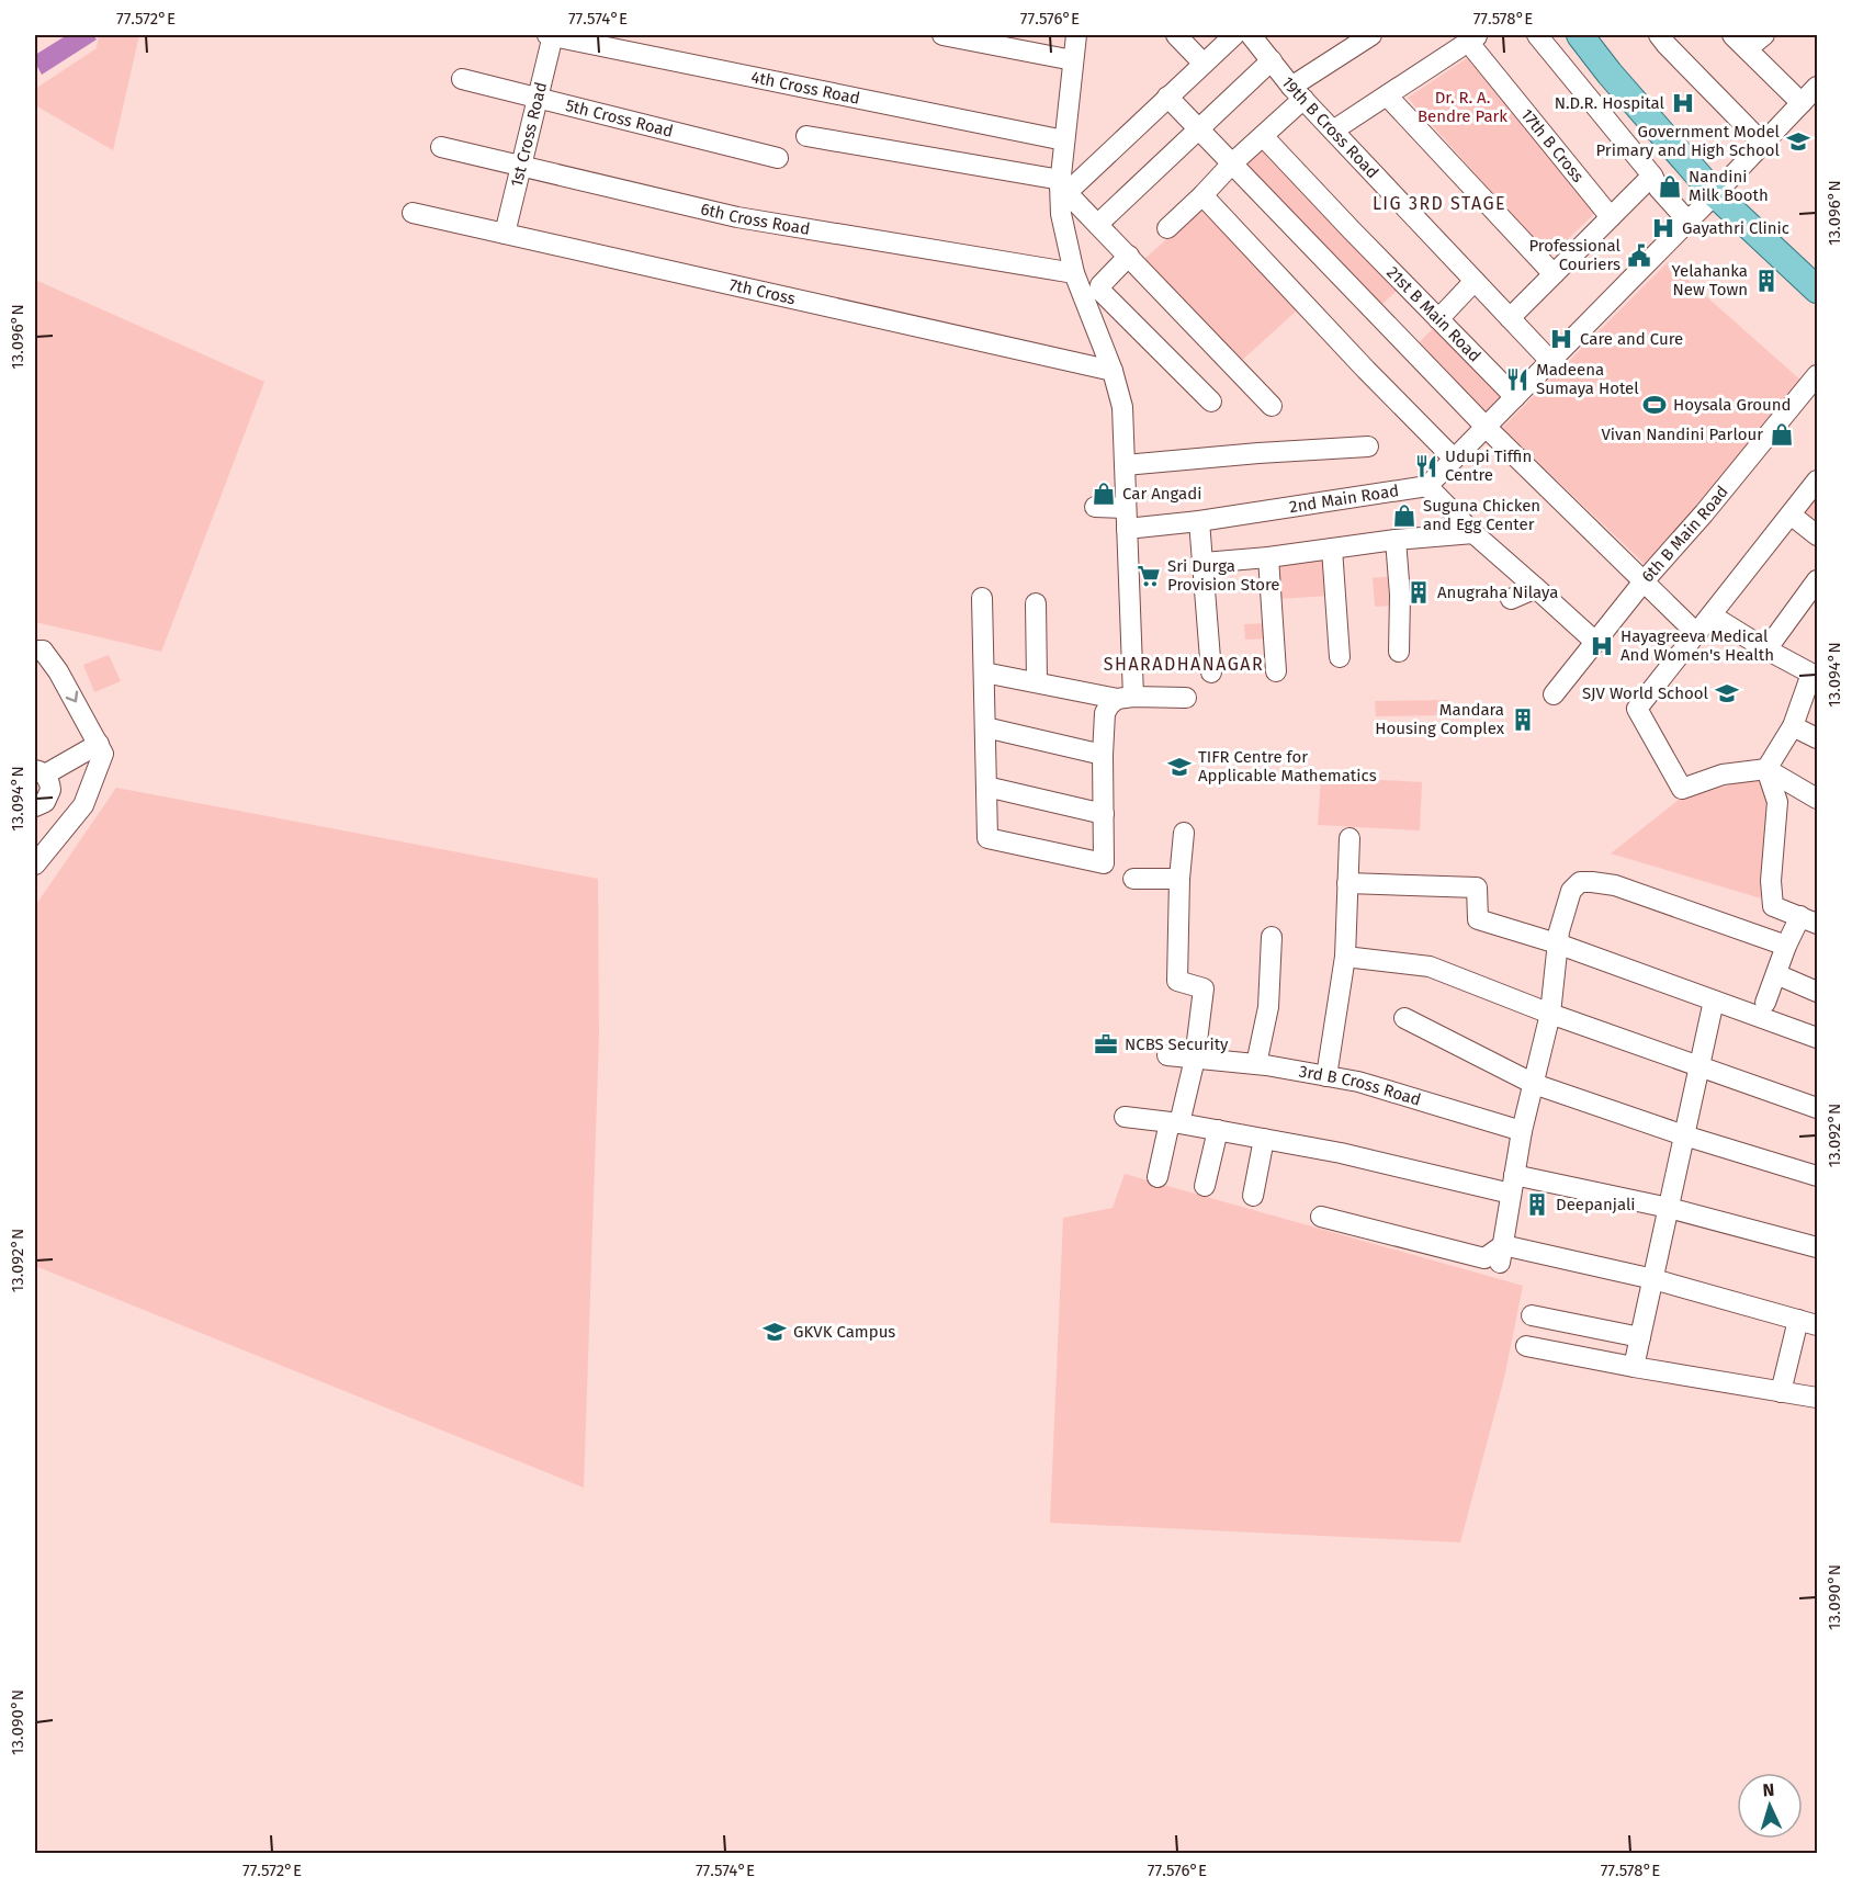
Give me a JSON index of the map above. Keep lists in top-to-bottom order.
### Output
{
  "streets": {
    "street": [
      "4th Cross Road",
      "5th Cross Road",
      "19th B Cross Road",
      "1st Cross Road",
      "17th B Cross",
      "6th Cross Road",
      "7th Cross",
      "21st B Main Road",
      "2nd Main Road",
      "6th B Main Road",
      "3rd B Cross Road"
    ]
  },
  "crossings": [
    ["4th Cross Road", "1st Cross Road"],
    ["5th Cross Road", "1st Cross Road"],
    ["1st Cross Road", "6th Cross Road"],
    ["1st Cross Road", "7th Cross"]
  ],
  "districts": ["LIG 3RD STAGE", "SHARADHANAGAR"],
  "parks": ["Dr. R. A. Bendre Park"],
  "places": {
    "hospital": [
      "N.D.R. Hospital",
      "Gayathri Clinic",
      "Care and Cure",
      "Hayagreeva Medical And Women's Health"
    ],
    "school or university": [
      "Government Model Primary and High School",
      "SJV World School",
      "TIFR Centre for Applicable Mathematics",
      "GKVK Campus"
    ],
    "shop": [
      "Nandini Milk Booth",
      "Vivan Nandini Parlour",
      "Car Angadi",
      "Suguna Chicken and Egg Center"
    ],
    "public building": ["Professional Couriers"],
    "building": [
      "Yelahanka New Town",
      "Anugraha Nilaya",
      "Mandara Housing Complex",
      "Deepanjali"
    ],
    "restaurant": ["Madeena Sumaya Hotel", "Udupi Tiffin Centre"],
    "sports": ["Hoysala Ground"],
    "supermarket": ["Sri Durga Provision Store"],
    "office": ["NCBS Security"]
  },
  "north": "top",
  "coordinates": [
    "77.572°E",
    "77.574°E",
    "77.576°E",
    "77.578°E",
    "13.096°N",
    "13.094°N",
    "13.092°N",
    "13.090°N"
  ]
}
